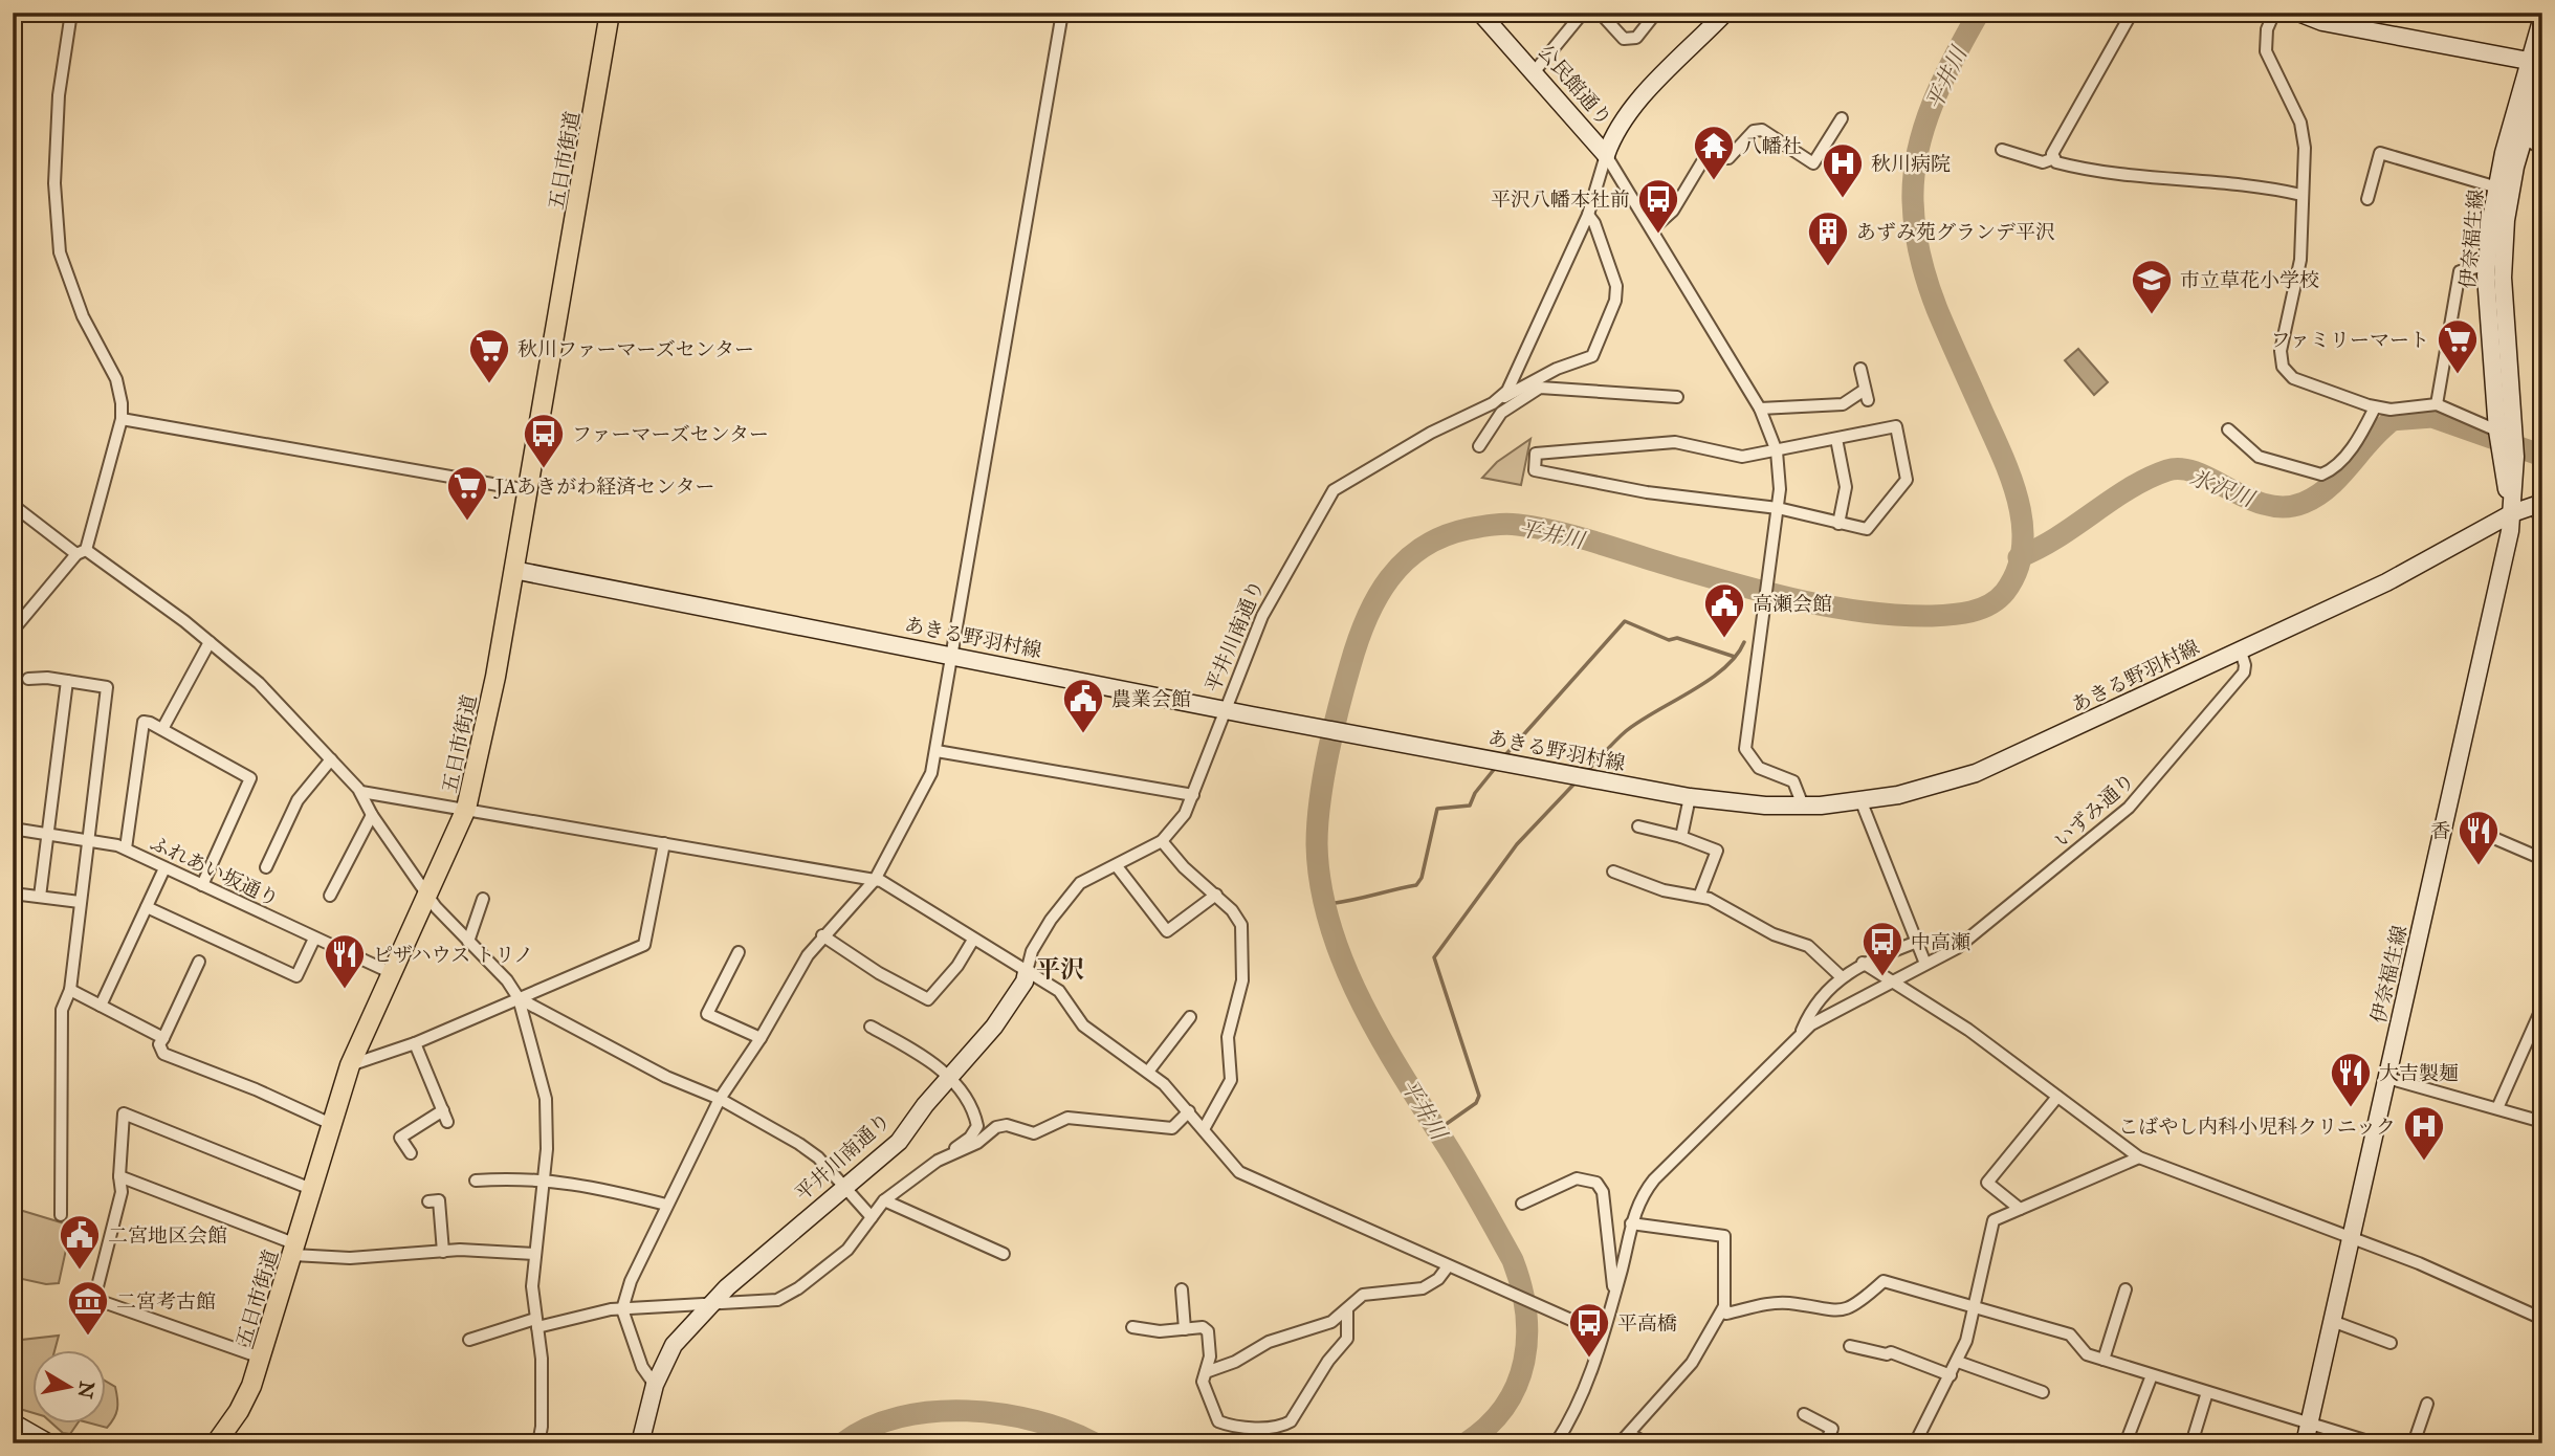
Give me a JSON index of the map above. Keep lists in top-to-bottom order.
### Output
{
  "streets": {
    "main road": [
      "公民館通り",
      "五日市街道",
      "伊奈福生線",
      "平井川南通り",
      "あきる野羽村線"
    ],
    "street": ["いずみ通り", "ふれあい坂通り"]
  },
  "crossings": [
    ["五日市街道", "あきる野羽村線"],
    ["五日市街道", "ふれあい坂通り"],
    ["伊奈福生線", "あきる野羽村線"],
    ["平井川南通り", "あきる野羽村線"],
    ["あきる野羽村線", "いずみ通り"]
  ],
  "districts": ["平沢"],
  "water": ["平井川", "氷沢川"],
  "places": {
    "temple": ["八幡社"],
    "hospital": ["秋川病院", "こばやし内科小児科クリニック"],
    "bus stop": [
      "平沢八幡本社前",
      "ファーマーズセンター",
      "中高瀬",
      "平高橋"
    ],
    "building": ["あずみ苑グランデ平沢"],
    "school or university": ["市立草花小学校"],
    "supermarket": ["ファミリーマート", "秋川ファーマーズセンター", "JAあきがわ経済センター"],
    "public building": ["高瀬会館", "農業会館", "二宮地区会館"],
    "restaurant": ["香", "ピザハウス トリノ", "大吉製麺"],
    "museum": ["二宮考古館"]
  },
  "north": "right"
}
